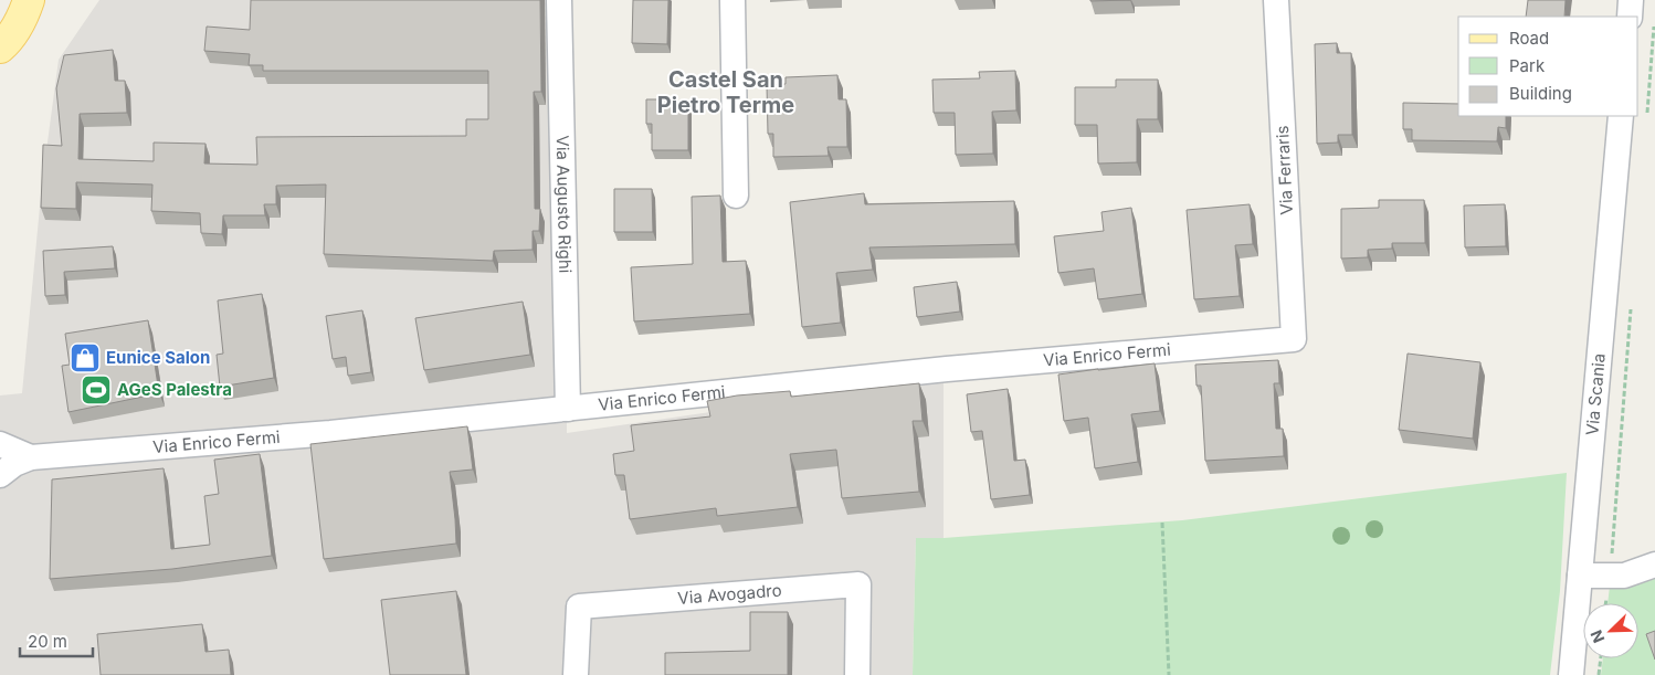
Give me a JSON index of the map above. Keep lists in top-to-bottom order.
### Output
{
  "streets": {
    "street": [
      "Via Ferraris",
      "Via Augusto Righi",
      "Via Enrico Fermi",
      "Via Scania",
      "Via Avogadro"
    ]
  },
  "crossings": [
    ["Via Ferraris", "Via Enrico Fermi"],
    ["Via Augusto Righi", "Via Enrico Fermi"]
  ],
  "districts": ["Castel San Pietro Terme"],
  "places": {
    "shop": ["Eunice Salon"],
    "sports": ["AGeS Palestra"]
  },
  "legend": ["Road", "Park", "Building"],
  "scale_bar": "20 m",
  "north": "bottom left"
}
